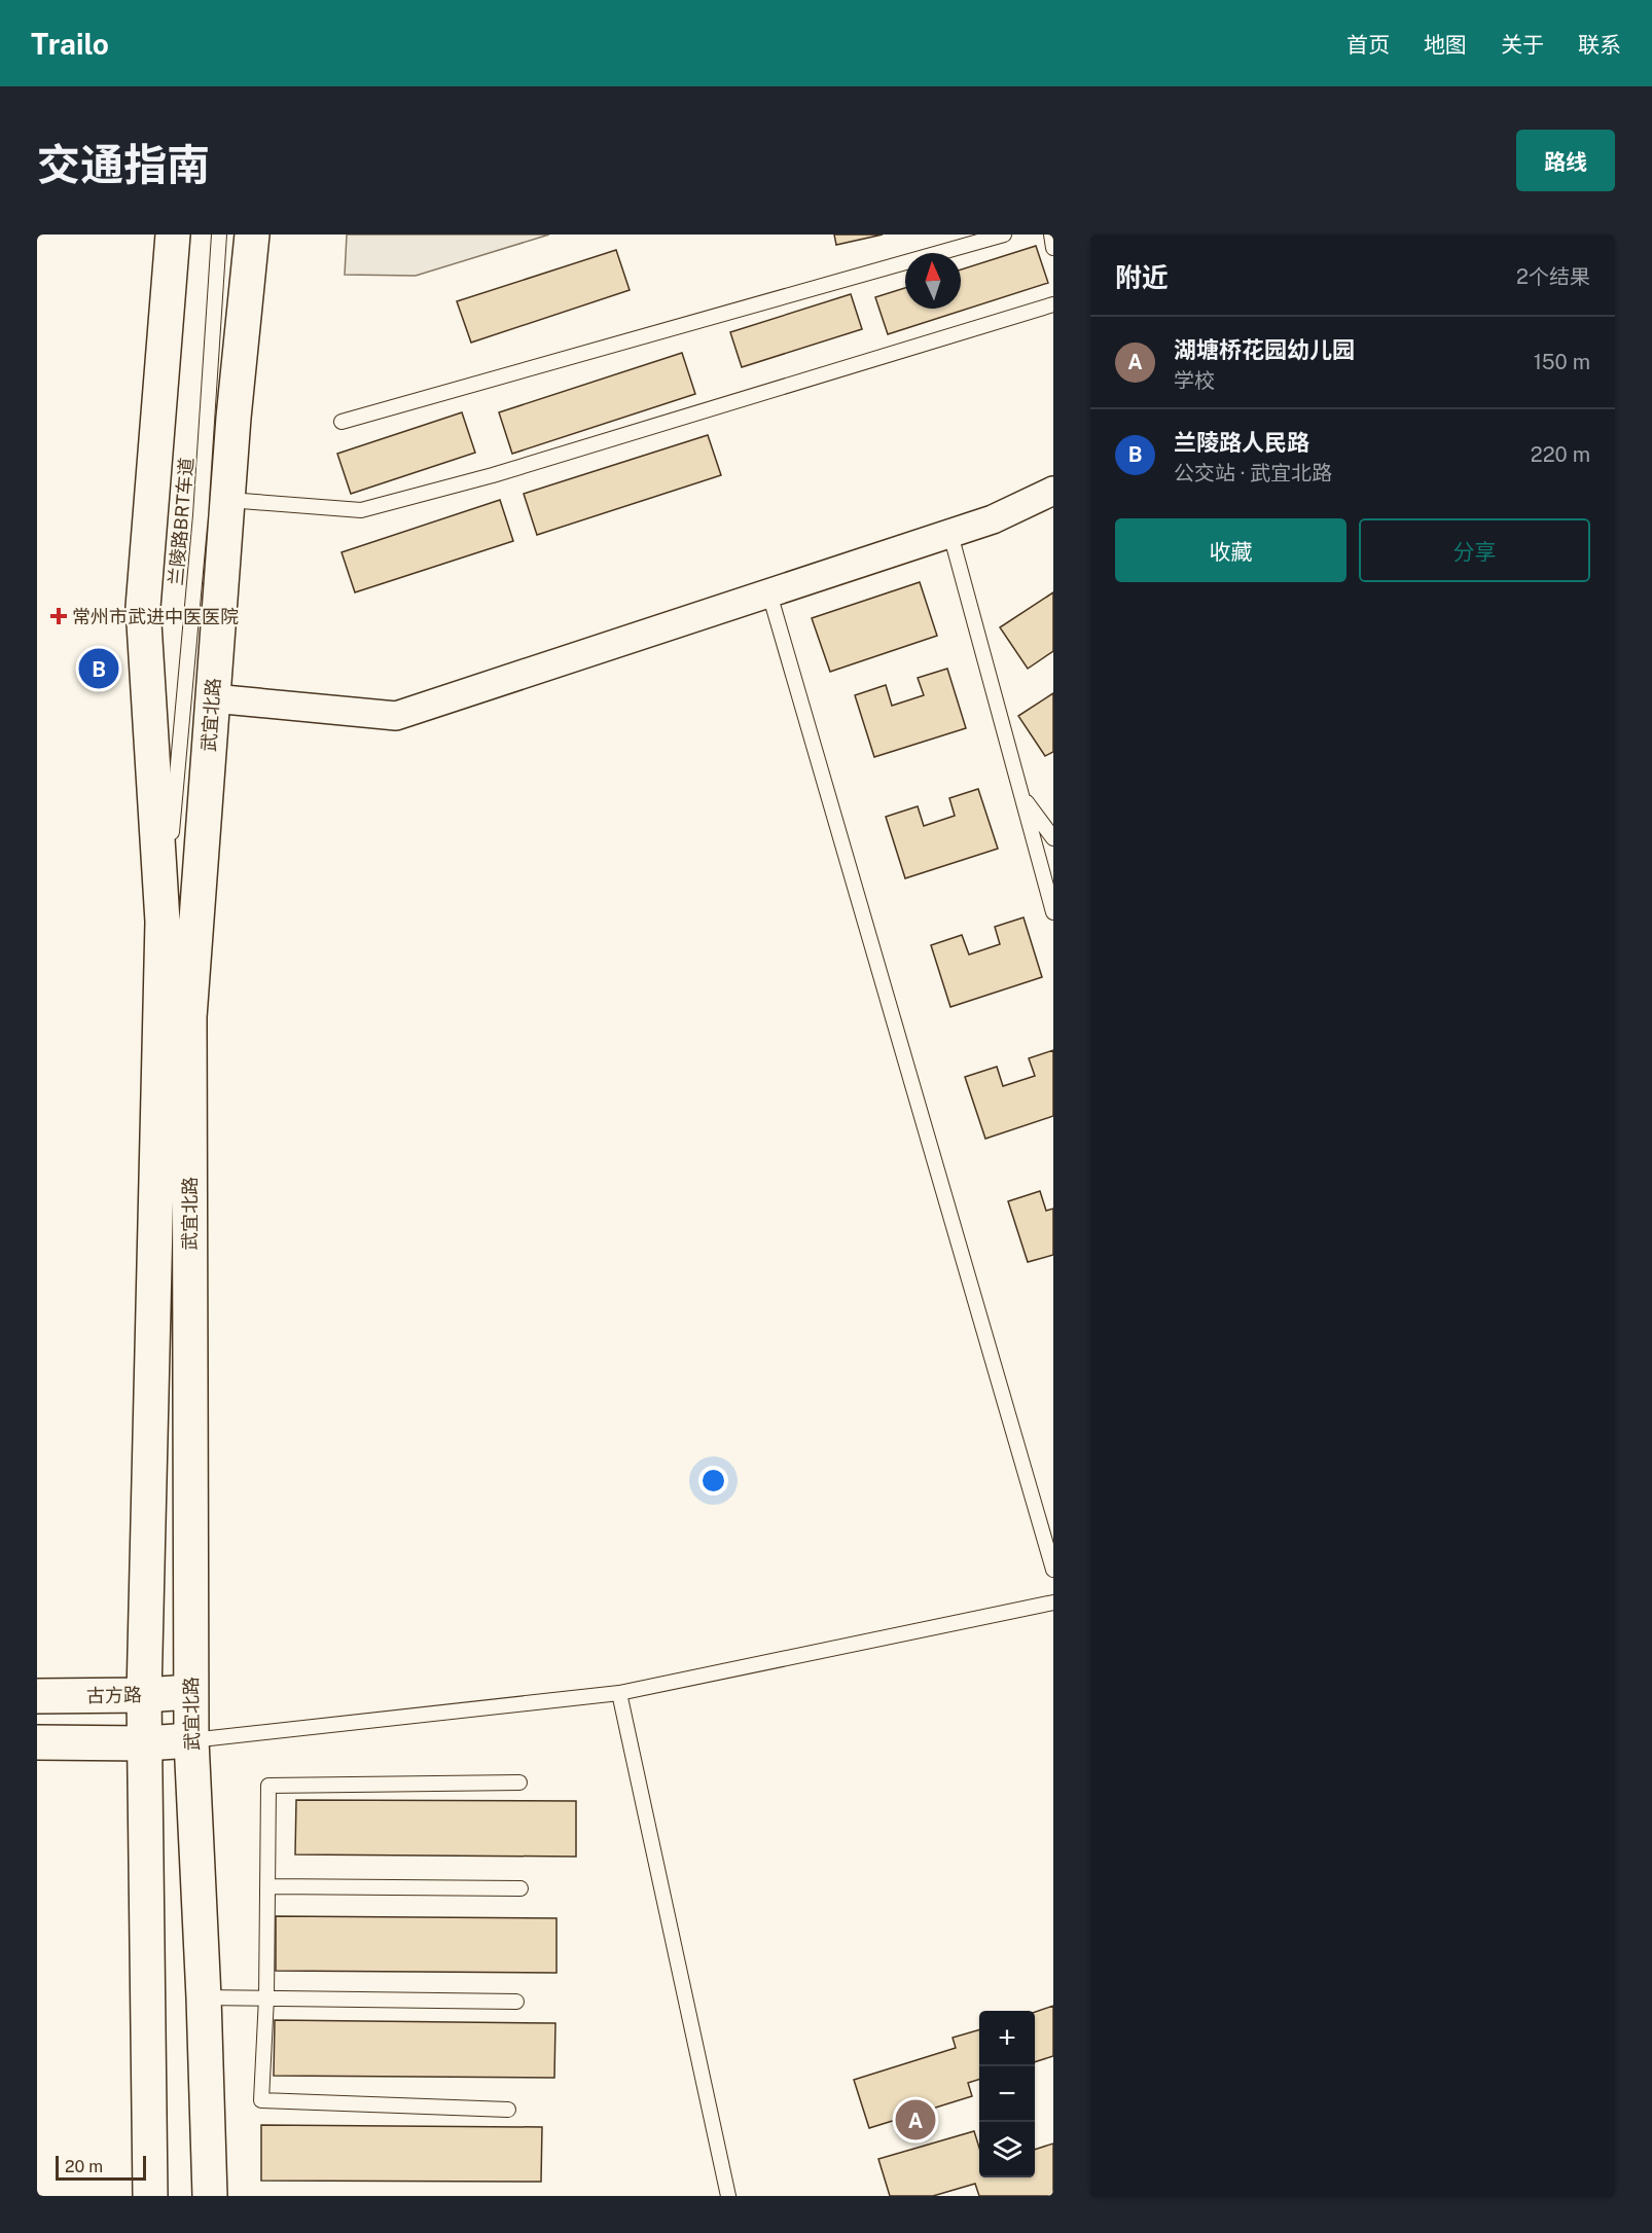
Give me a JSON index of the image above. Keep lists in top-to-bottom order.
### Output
{
  "streets": {
    "main road": ["武宜北路", "古方路"],
    "lane": ["兰陵路BRT车道"]
  },
  "crossings": [
    ["兰陵路BRT车道", "武宜北路"],
    ["武宜北路", "古方路"]
  ],
  "places": {
    "health": ["常州市武进中医医院"]
  },
  "scale_bar": "20 m",
  "north": "top",
  "page": {
    "header": "Trailo",
    "nav": [
      "首页",
      "地图",
      "关于",
      "联系"
    ],
    "title": "交通指南",
    "buttons": [
      "路线",
      ["收藏", "分享"]
    ],
    "heading": ["附近", "2个结果"],
    "list": [
      {
        "mark": "A",
        "name": "湖塘桥花园幼儿园",
        "note": "学校",
        "value": "150 m"
      },
      {
        "mark": "B",
        "name": "兰陵路人民路",
        "note": "公交站 · 武宜北路",
        "value": "220 m"
      }
    ],
    "pins": ["B", "A"],
    "map_buttons": ["+", "−"],
    "scale": "20 m"
  }
}
